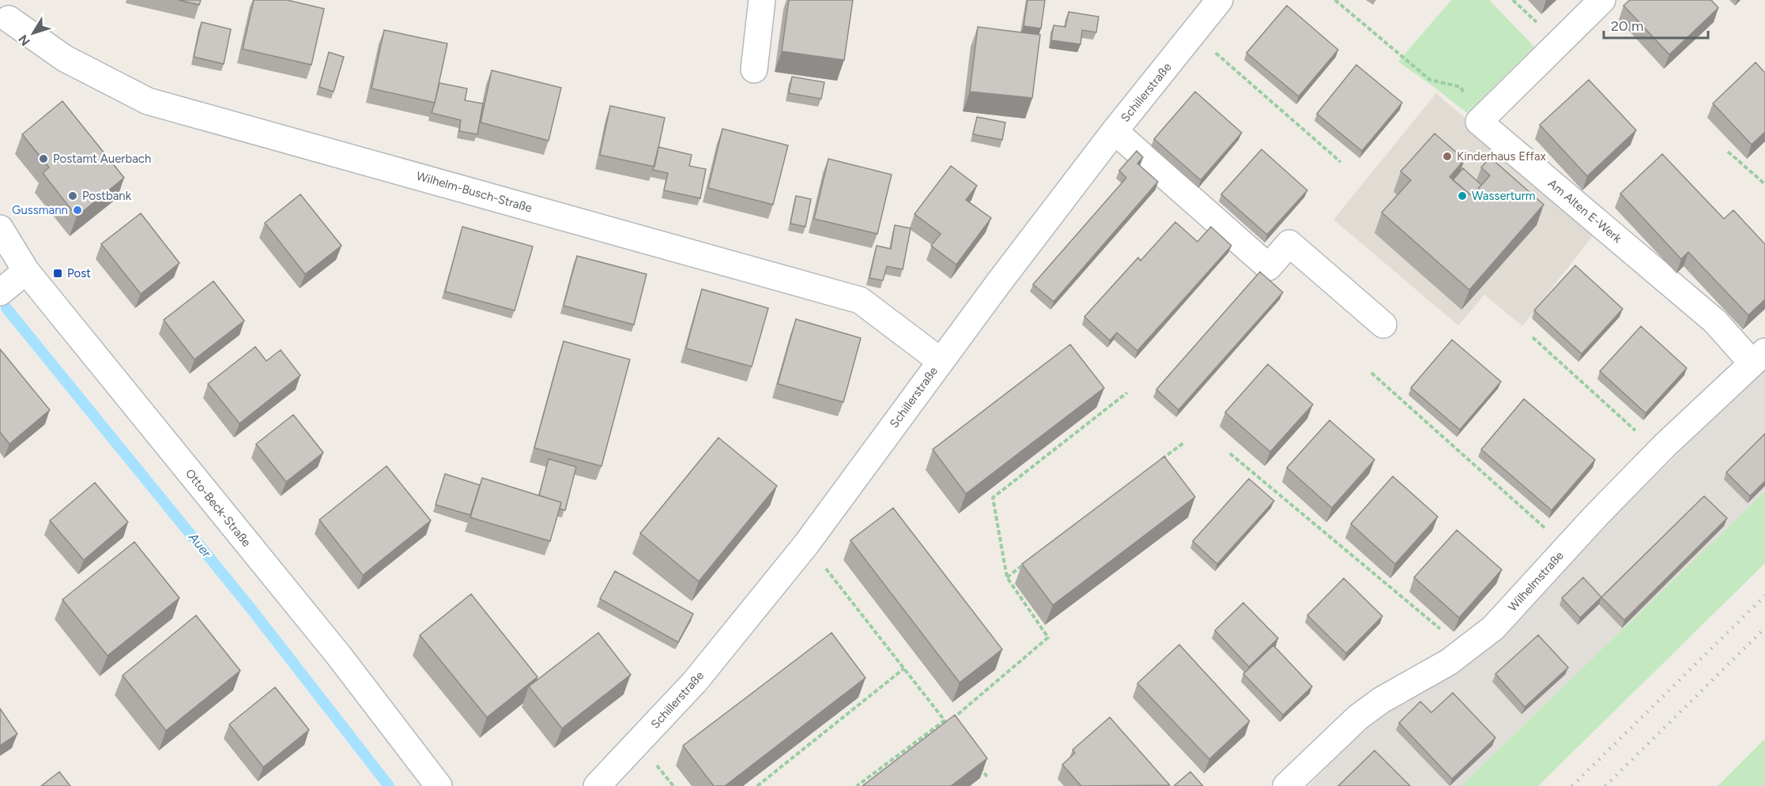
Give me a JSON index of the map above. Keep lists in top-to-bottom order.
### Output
{
  "streets": {
    "street": [
      "Schillerstraße",
      "Wilhelm-Busch-Straße",
      "Am Alten E-Werk",
      "Otto-Beck-Straße",
      "Wilhelmstraße"
    ]
  },
  "crossings": [
    ["Schillerstraße", "Wilhelm-Busch-Straße"],
    ["Am Alten E-Werk", "Wilhelmstraße"]
  ],
  "water": ["Auer"],
  "places": {
    "other": [
      "Kinderhaus Effax",
      "Postamt Auerbach",
      "Postbank",
      "Wasserturm",
      "Gussmann"
    ],
    "transit": ["Post"]
  },
  "scale_bar": "20 m",
  "north": "bottom left"
}
